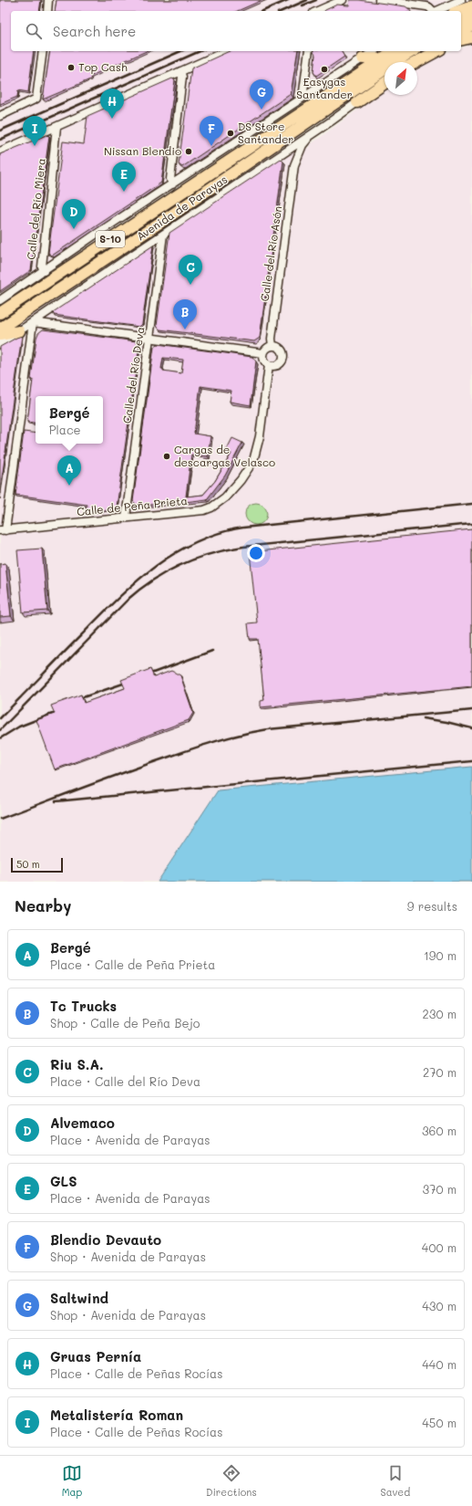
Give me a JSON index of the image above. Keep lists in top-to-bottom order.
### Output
{
  "streets": {
    "highway": ["S-10"],
    "street": [
      "Avenida de Parayas",
      "Calle del Río Miera",
      "Calle del Río Asón",
      "Calle del Río Deva",
      "Calle de Peña Prieta"
    ]
  },
  "crossings": [
    ["Avenida de Parayas", "Calle del Río Asón"],
    ["Avenida de Parayas", "Calle del Río Deva"],
    ["Calle del Río Asón", "Calle de Peña Prieta"],
    ["Calle del Río Deva", "Calle de Peña Prieta"]
  ],
  "places": [
    "Top Cash",
    "Easygas Santander",
    "DS Store Santander",
    "Nissan Blendio",
    "Cargas de descargas Velasco"
  ],
  "scale_bar": "50 m",
  "north": "top right",
  "page": {
    "search": "Search here",
    "pins": [
      "G",
      "H",
      "F",
      "I",
      "E",
      "D",
      "C",
      "B",
      "A"
    ],
    "popup": ["Bergé", "Place"],
    "scale": "50 m",
    "heading": ["Nearby", "9 results"],
    "list": [
      {
        "mark": "A",
        "name": "Bergé",
        "note": "Place · Calle de Peña Prieta",
        "value": "190 m"
      },
      {
        "mark": "B",
        "name": "Tc Trucks",
        "note": "Shop · Calle de Peña Bejo",
        "value": "230 m"
      },
      {
        "mark": "C",
        "name": "Riu S.A.",
        "note": "Place · Calle del Río Deva",
        "value": "270 m"
      },
      {
        "mark": "D",
        "name": "Alvemaco",
        "note": "Place · Avenida de Parayas",
        "value": "360 m"
      },
      {
        "mark": "E",
        "name": "GLS",
        "note": "Place · Avenida de Parayas",
        "value": "370 m"
      },
      {
        "mark": "F",
        "name": "Blendio Devauto",
        "note": "Shop · Avenida de Parayas",
        "value": "400 m"
      },
      {
        "mark": "G",
        "name": "Saltwind",
        "note": "Shop · Avenida de Parayas",
        "value": "430 m"
      },
      {
        "mark": "H",
        "name": "Gruas Pernía",
        "note": "Place · Calle de Peñas Rocías",
        "value": "440 m"
      },
      {
        "mark": "I",
        "name": "Metalistería Roman",
        "note": "Place · Calle de Peñas Rocías",
        "value": "450 m"
      }
    ],
    "nav": ["Map", "Directions", "Saved"]
  }
}
